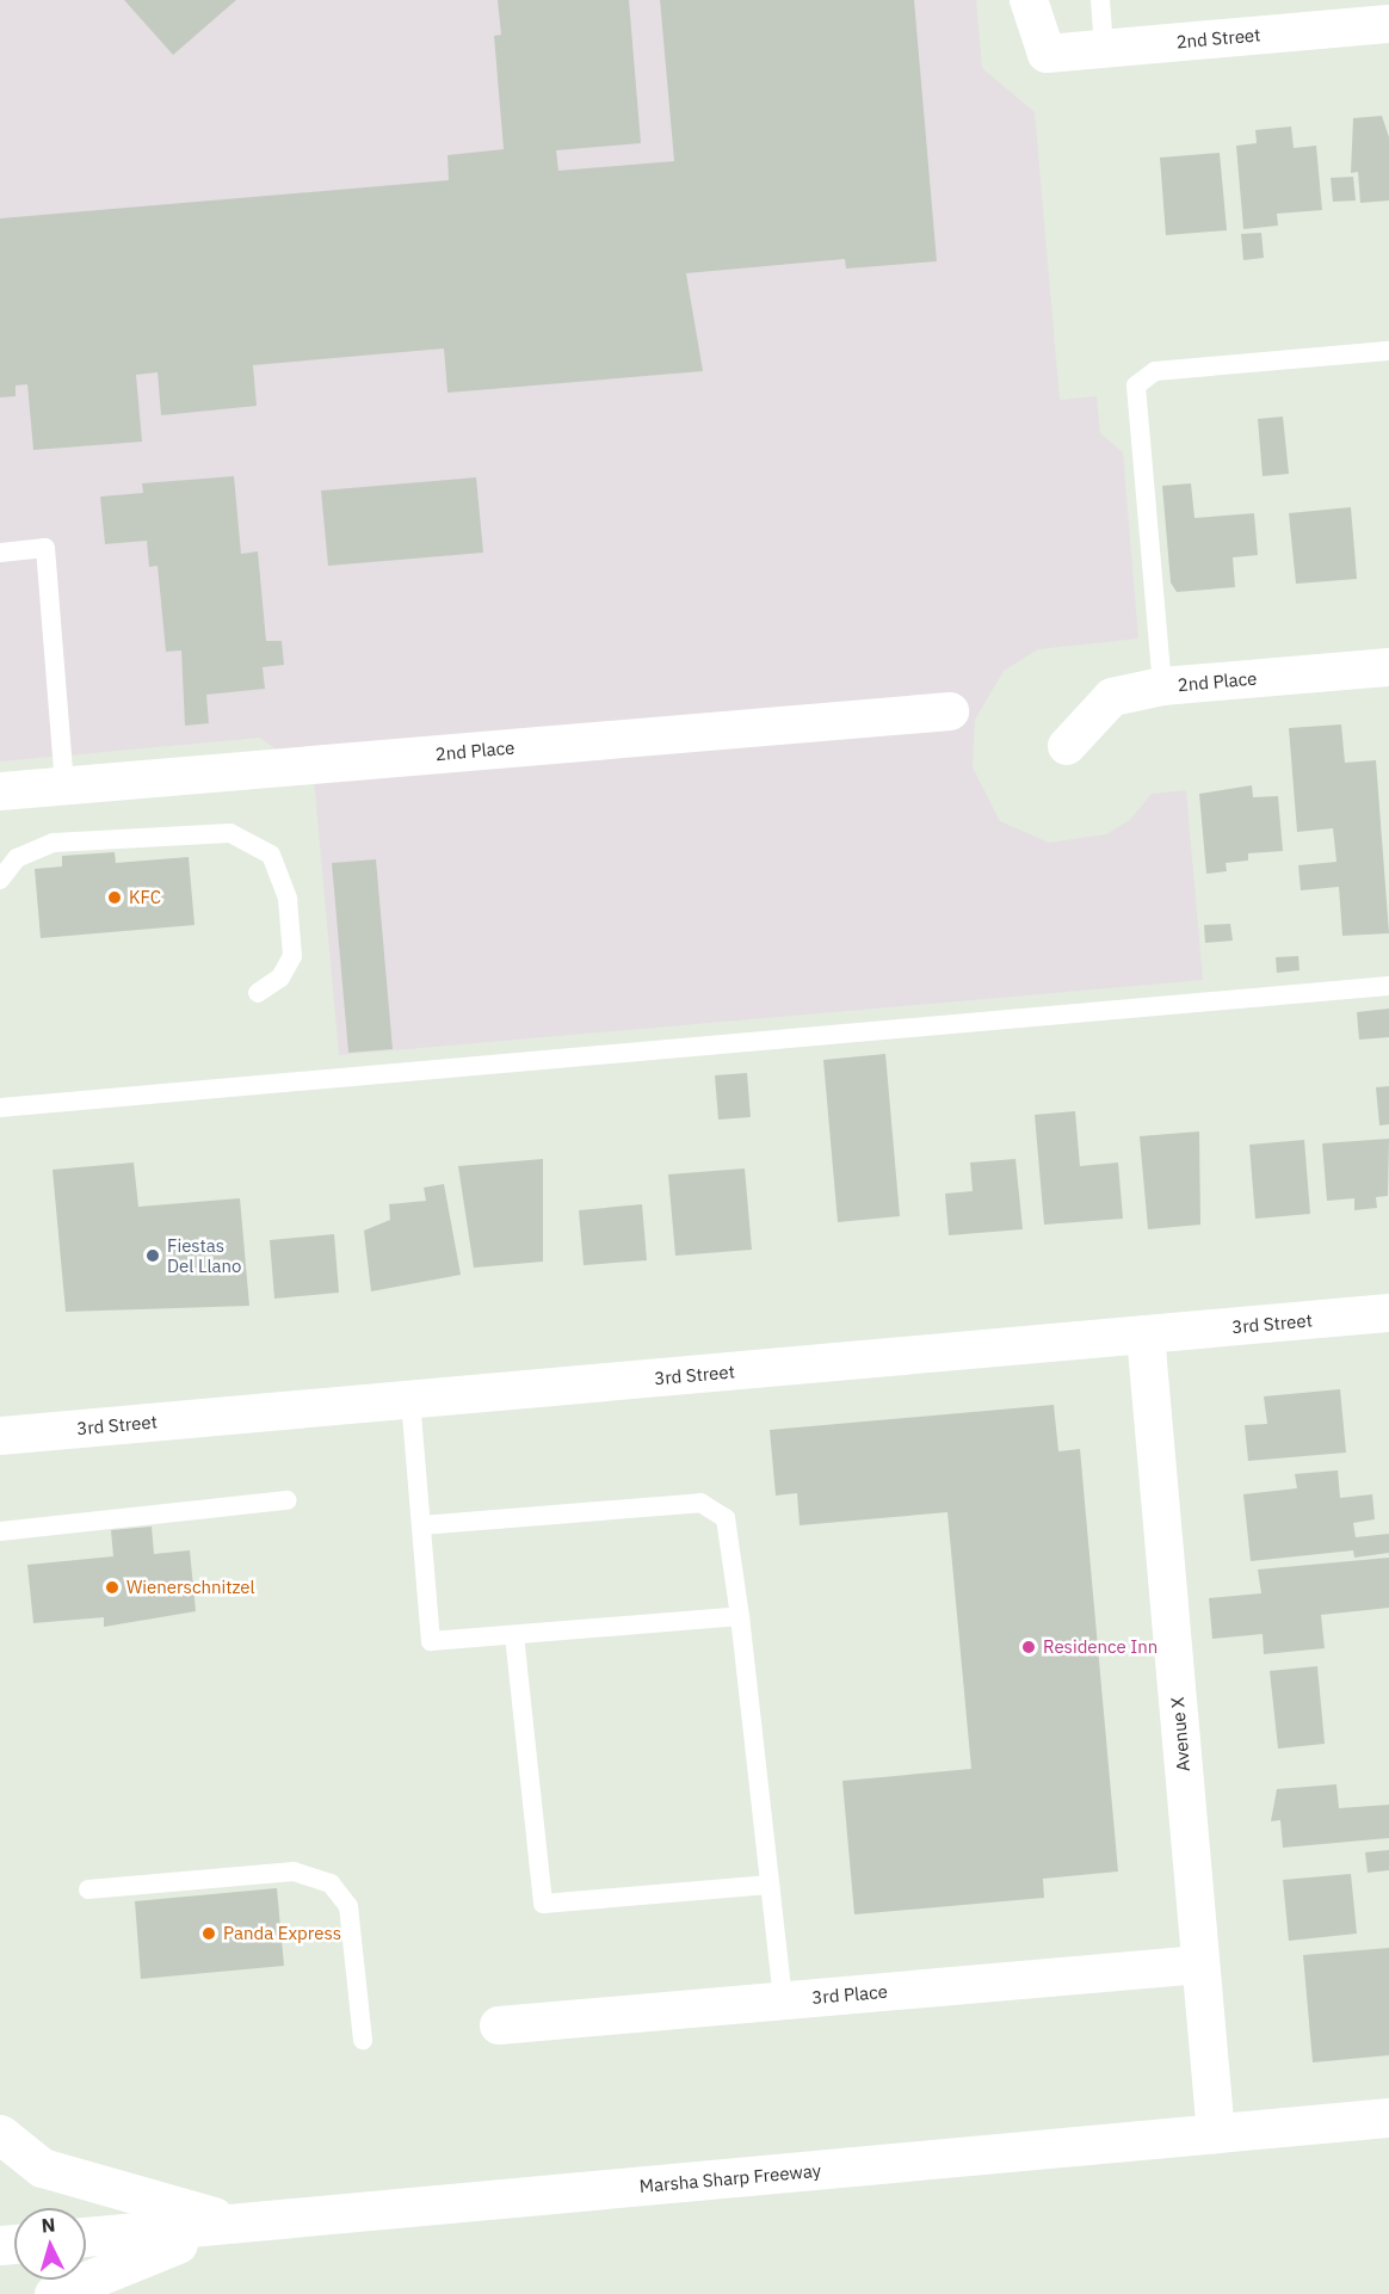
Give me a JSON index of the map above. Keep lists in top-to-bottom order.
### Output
{
  "streets": {
    "main road": ["Marsha Sharp Freeway"],
    "street": [
      "2nd Street",
      "2nd Place",
      "3rd Street",
      "Avenue X",
      "3rd Place"
    ]
  },
  "crossings": [
    ["3rd Street", "Avenue X"],
    ["Avenue X", "3rd Place"],
    ["Avenue X", "Marsha Sharp Freeway"]
  ],
  "places": [
    "KFC",
    "Fiestas Del Llano",
    "Wienerschnitzel",
    "Residence Inn",
    "Panda Express"
  ],
  "north": "top"
}
